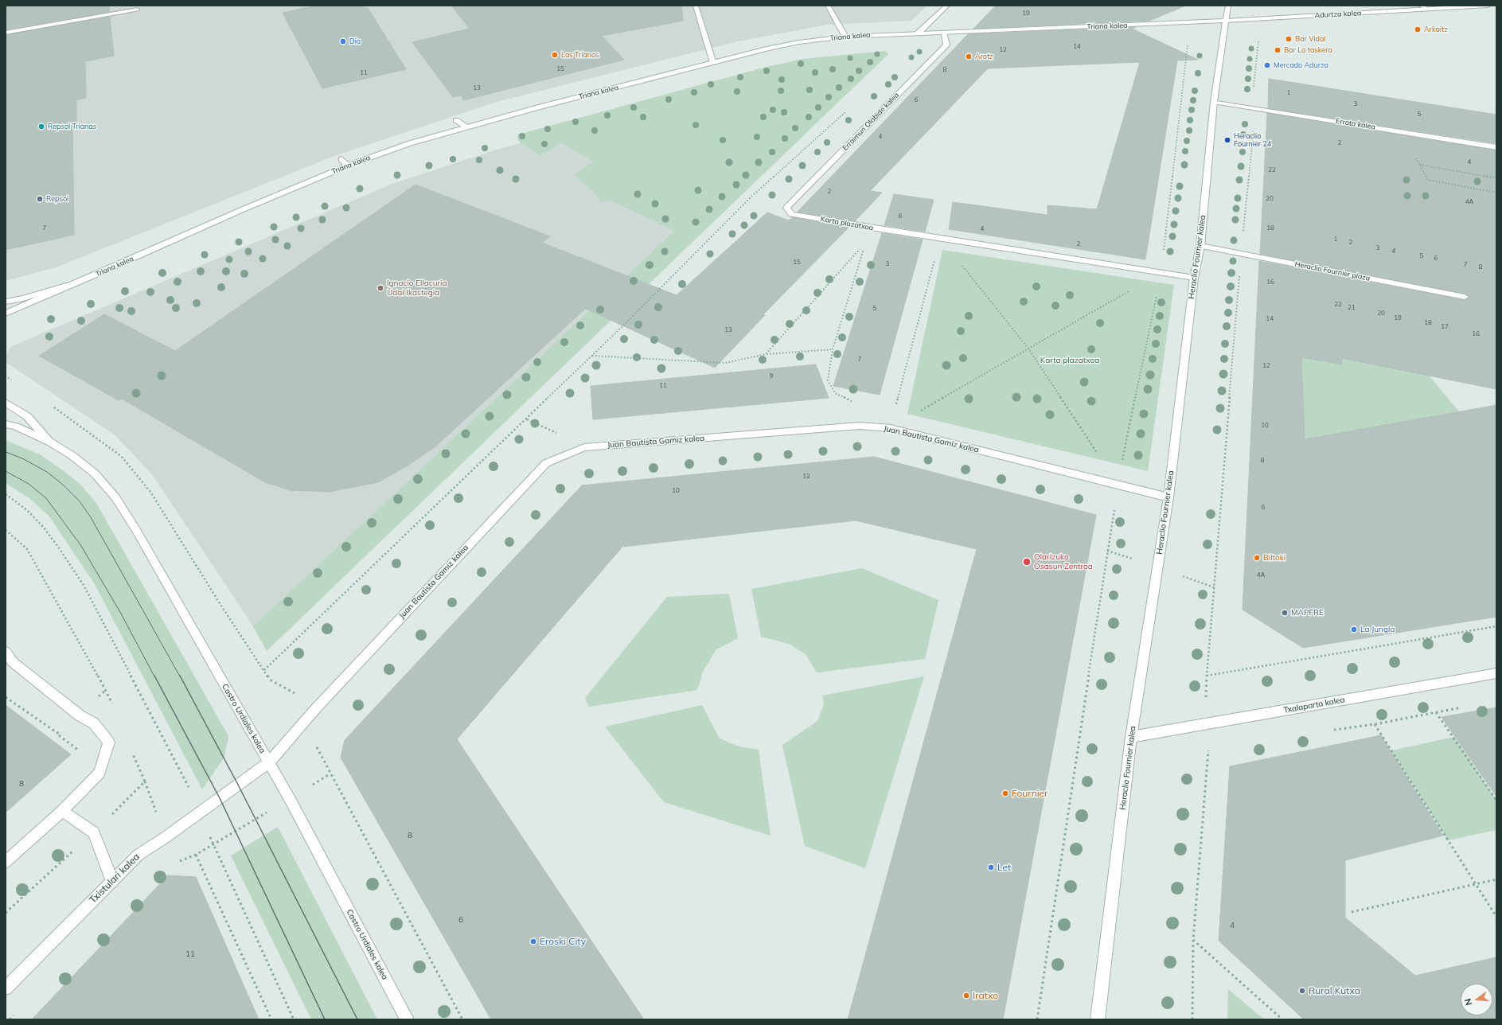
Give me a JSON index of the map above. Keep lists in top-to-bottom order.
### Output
{
  "streets": {
    "street": [
      "Adurtza kalea",
      "Triana kalea",
      "Erraimun Olabide kalea",
      "Errota kalea",
      "Karta plazatxoa",
      "Heraclio Fournier kalea",
      "Heraclio Fournier plaza",
      "Juan Bautista Gamiz kalea",
      "Txalaparta kalea",
      "Castro Urdiales kalea",
      "Txistulari kalea"
    ]
  },
  "crossings": [
    ["Adurtza kalea", "Triana kalea"],
    ["Adurtza kalea", "Heraclio Fournier kalea"],
    ["Triana kalea", "Erraimun Olabide kalea"],
    ["Triana kalea", "Heraclio Fournier kalea"],
    ["Erraimun Olabide kalea", "Karta plazatxoa"],
    ["Errota kalea", "Heraclio Fournier kalea"],
    ["Karta plazatxoa", "Heraclio Fournier kalea"],
    ["Heraclio Fournier kalea", "Heraclio Fournier plaza"],
    ["Heraclio Fournier kalea", "Juan Bautista Gamiz kalea"],
    ["Heraclio Fournier kalea", "Txalaparta kalea"],
    ["Juan Bautista Gamiz kalea", "Castro Urdiales kalea"],
    ["Juan Bautista Gamiz kalea", "Txistulari kalea"],
    ["Castro Urdiales kalea", "Txistulari kalea"]
  ],
  "parks": ["Karta plazatxoa"],
  "places": [
    "Arkaitz",
    "Bar Vidal",
    "Dia",
    "Bar La taskera",
    "Las Trianas",
    "Arotz",
    "Mercado Adurza",
    "Repsol Trianas",
    "Heraclio Fournier 24",
    "Repsol",
    "Ignacio Ellacuria Udal Ikastegia",
    "Biltoki",
    "Olarizuko Osasun Zentroa",
    "MAPFRE",
    "La Jungla",
    "Fournier",
    "Let",
    "Eroski City",
    "Rural Kutxa",
    "Iratxo"
  ],
  "house_numbers": [
    "19",
    "14",
    "12",
    "15",
    "8",
    "11",
    "13",
    "1",
    "6",
    "3",
    "5",
    "4",
    "2",
    "4",
    "22",
    "2",
    "20",
    "4A",
    "6",
    "7",
    "18",
    "4",
    "1",
    "2",
    "2",
    "3",
    "4",
    "5",
    "6",
    "15",
    "3",
    "7",
    "8",
    "16",
    "22",
    "21",
    "5",
    "20",
    "19",
    "14",
    "18",
    "17",
    "13",
    "16",
    "7",
    "12",
    "9",
    "11",
    "10",
    "8",
    "12",
    "10",
    "6",
    "4A",
    "8",
    "8",
    "6",
    "4",
    "11"
  ],
  "north": "left"
}
